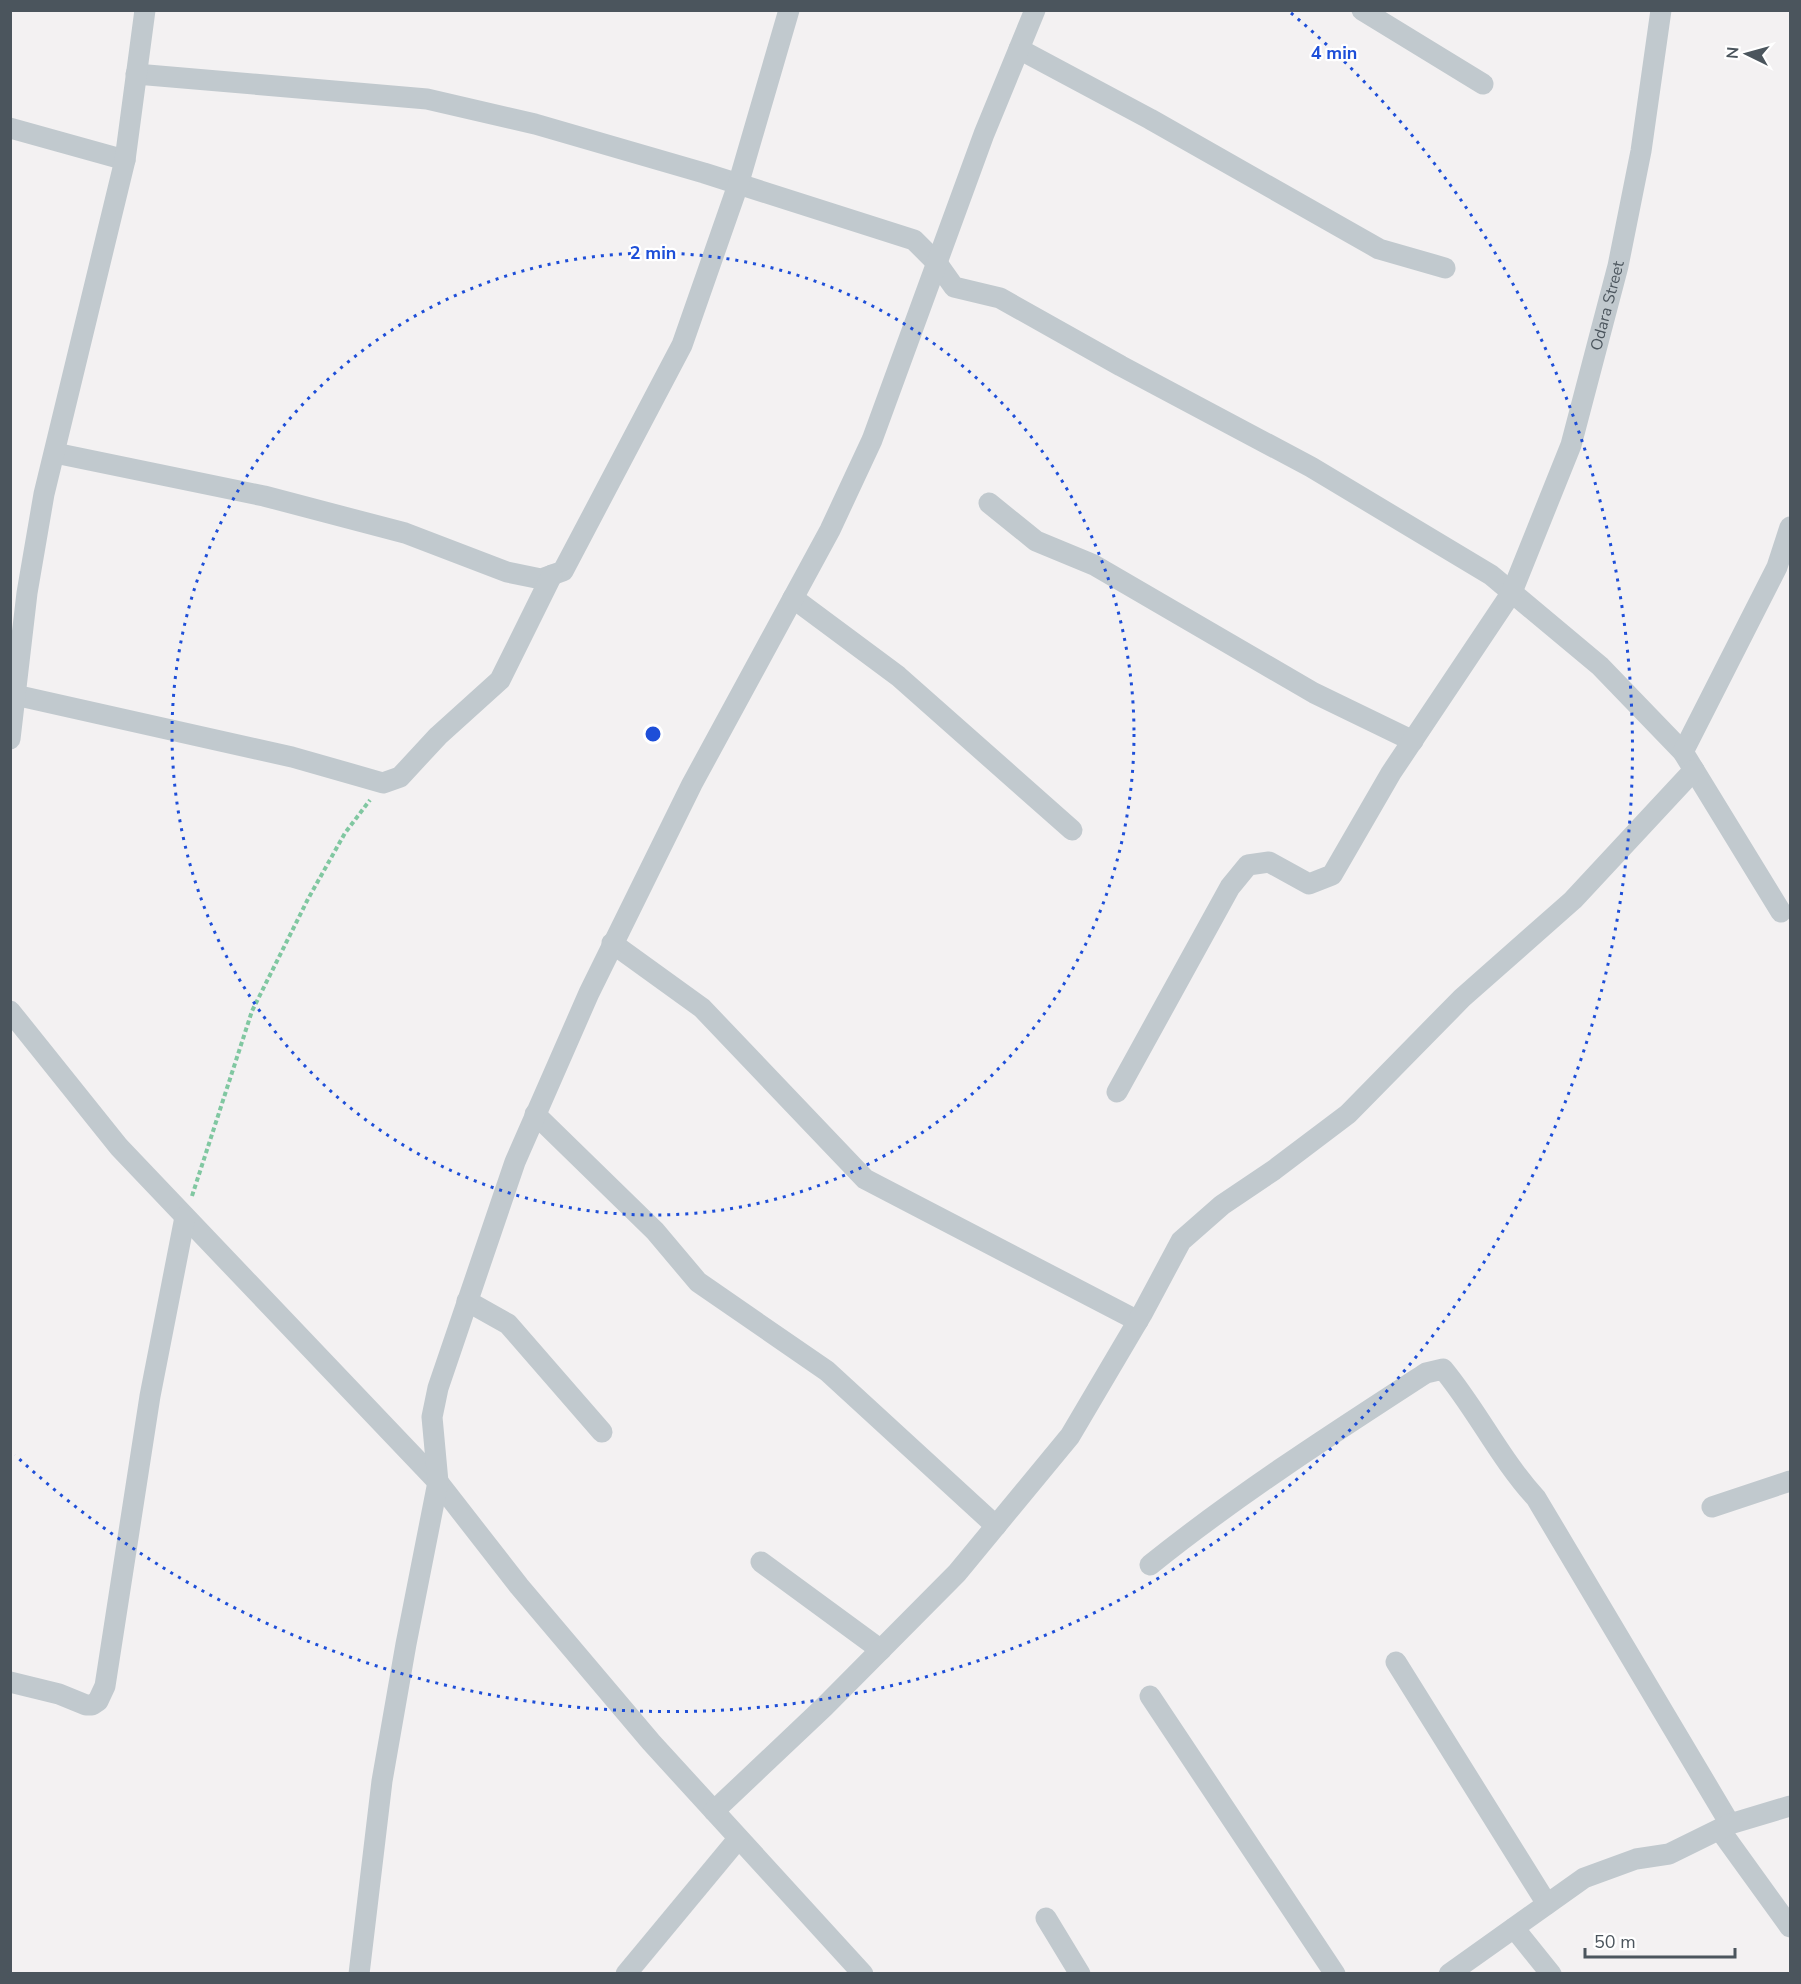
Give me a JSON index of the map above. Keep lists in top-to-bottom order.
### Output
{
  "streets": {
    "street": ["Odara Street"]
  },
  "scale_bar": "50 m",
  "north": "left",
  "rings": ["4 min", "2 min"]
}
